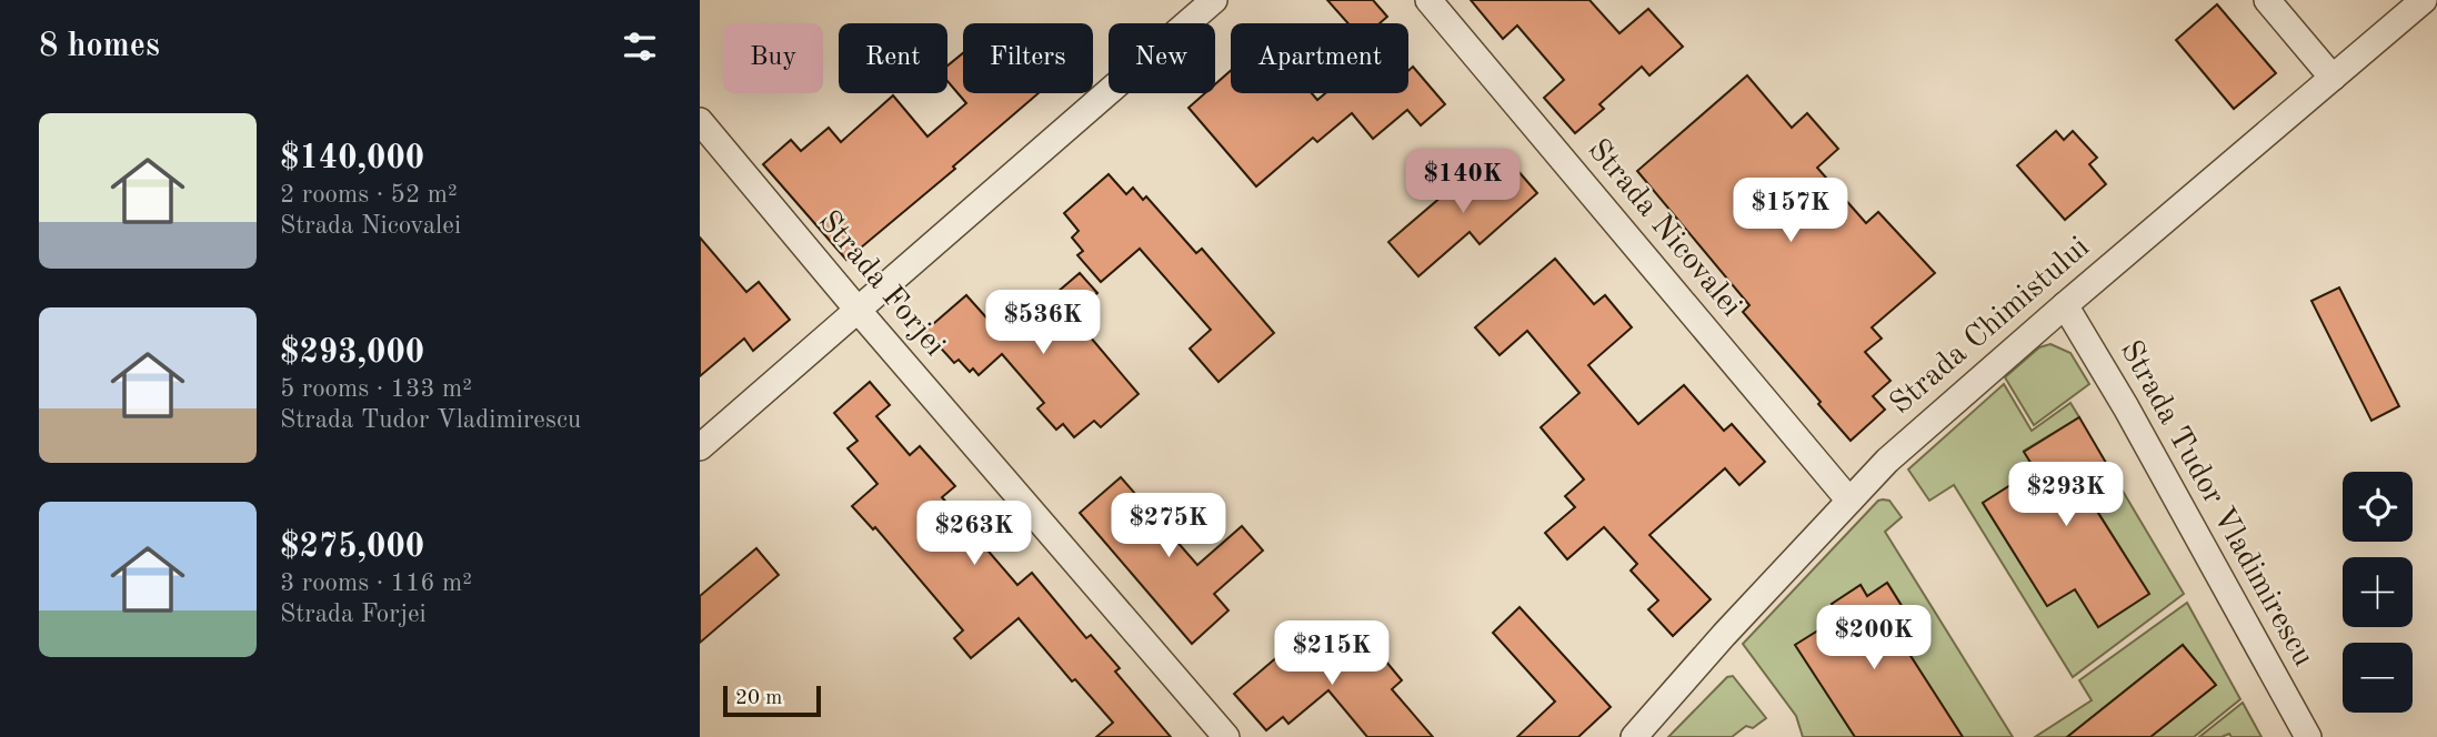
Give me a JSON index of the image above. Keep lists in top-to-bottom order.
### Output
{
  "streets": {
    "street": [
      "Strada Nicovalei",
      "Strada Forjei",
      "Strada Chimistului",
      "Strada Tudor Vladimirescu"
    ]
  },
  "crossings": [
    ["Strada Nicovalei", "Strada Chimistului"],
    ["Strada Chimistului", "Strada Tudor Vladimirescu"]
  ],
  "scale_bar": "20 m",
  "page": {
    "heading": "8 homes",
    "chip": [
      "Buy",
      "Rent",
      "Filters",
      "New",
      "Apartment"
    ],
    "list": [
      {
        "name": "$140,000",
        "note": "2 rooms · 52 m² · Strada Nicovalei"
      },
      {
        "name": "$293,000",
        "note": "5 rooms · 133 m² · Strada Tudor Vladimirescu"
      },
      {
        "name": "$275,000",
        "note": "3 rooms · 116 m² · Strada Forjei"
      }
    ],
    "price": [
      "$140K",
      "$157K",
      "$536K",
      "$293K",
      "$275K",
      "$263K",
      "$200K",
      "$215K"
    ],
    "map_buttons": ["+", "−"],
    "scale": "20 m"
  }
}
